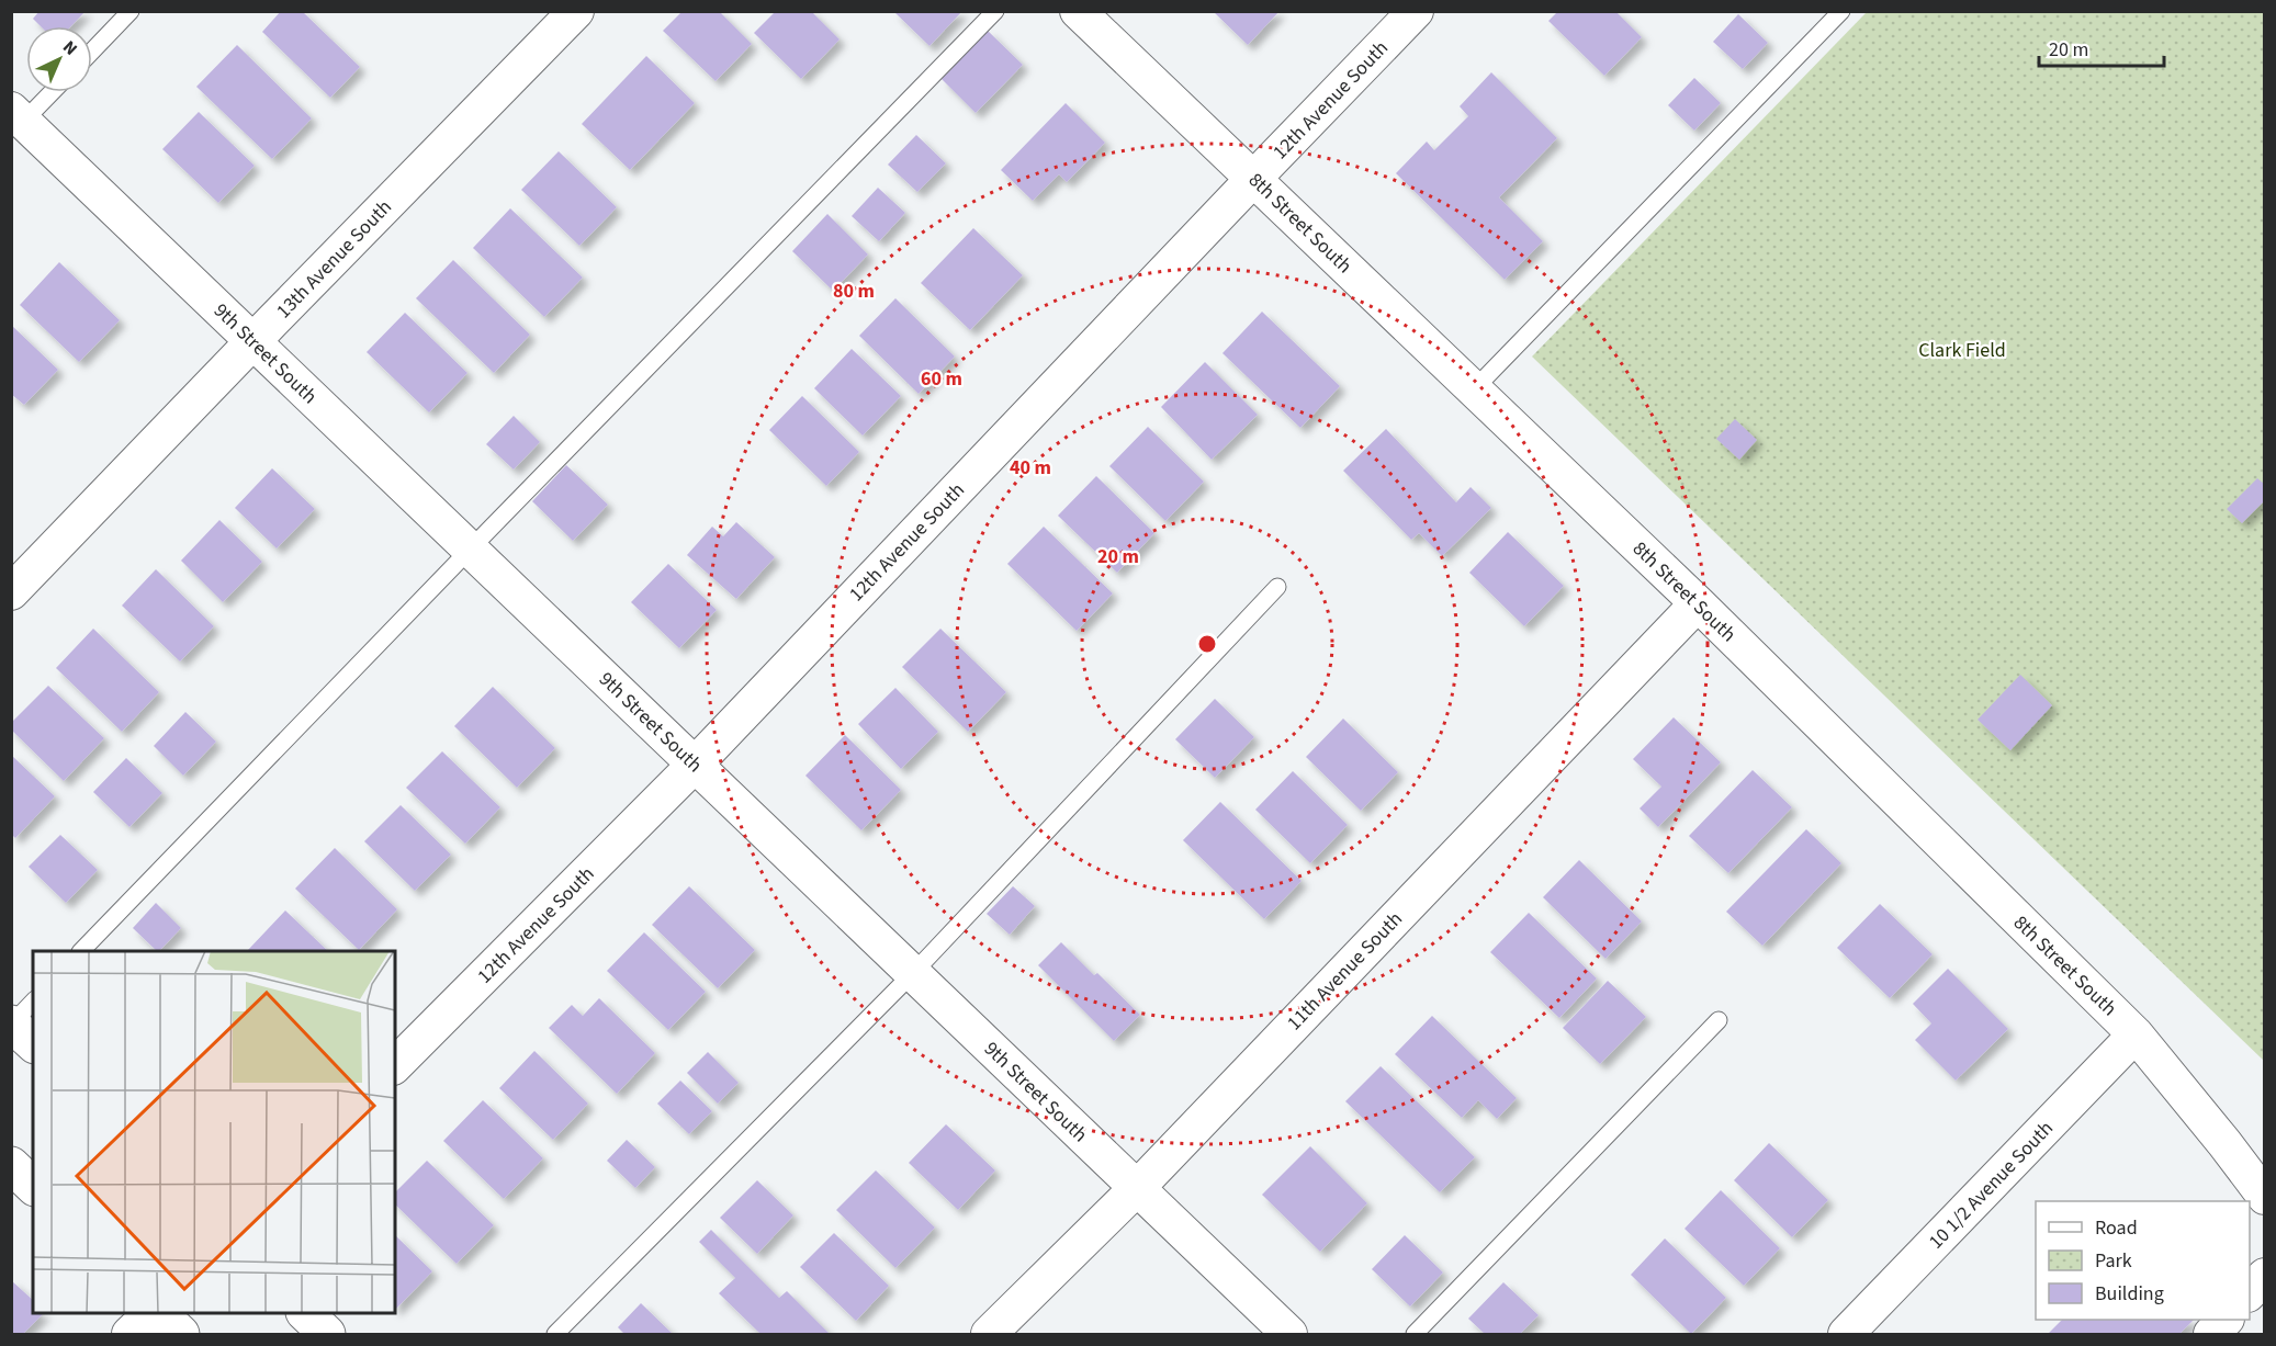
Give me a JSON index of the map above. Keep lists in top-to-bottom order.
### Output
{
  "streets": {
    "street": [
      "12th Avenue South",
      "8th Street South",
      "13th Avenue South",
      "9th Street South",
      "11th Avenue South",
      "10 1/2 Avenue South"
    ]
  },
  "crossings": [
    ["12th Avenue South", "8th Street South"],
    ["12th Avenue South", "9th Street South"],
    ["8th Street South", "11th Avenue South"],
    ["8th Street South", "10 1/2 Avenue South"],
    ["13th Avenue South", "9th Street South"],
    ["9th Street South", "11th Avenue South"]
  ],
  "parks": ["Clark Field"],
  "legend": ["Road", "Park", "Building"],
  "scale_bar": "20 m",
  "north": "top right",
  "rings": [
    "80 m",
    "60 m",
    "40 m",
    "20 m"
  ]
}
